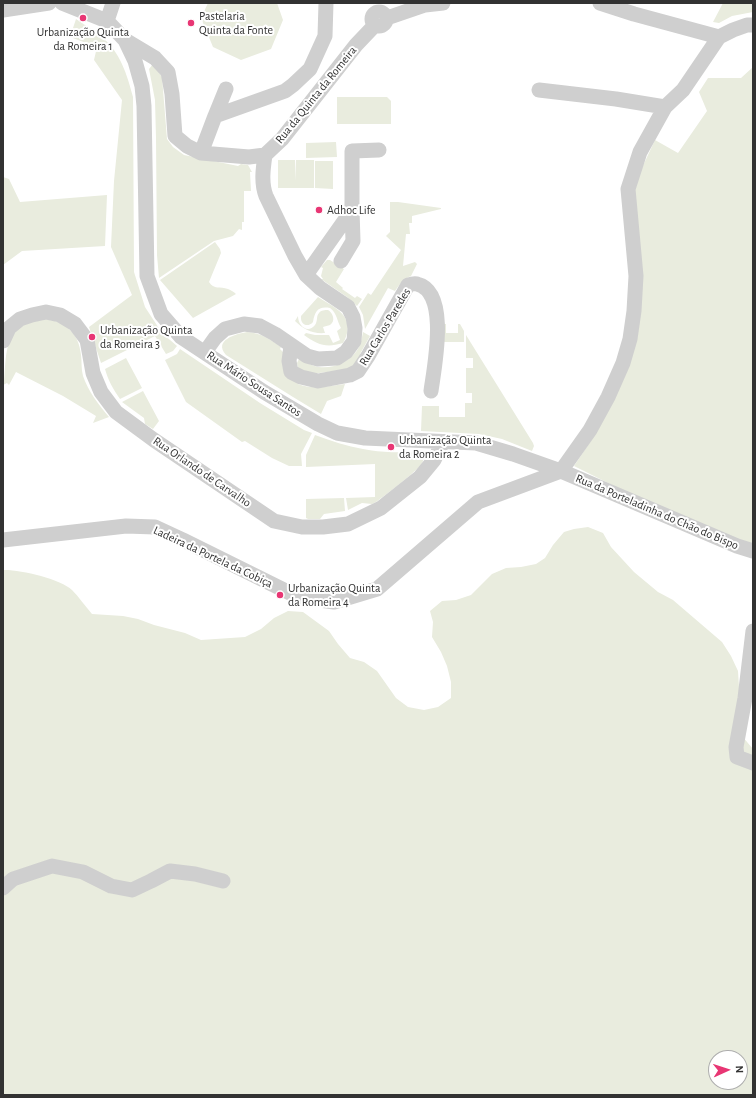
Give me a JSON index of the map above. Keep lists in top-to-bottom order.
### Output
{
  "streets": {
    "street": [
      "Rua da Quinta da Romeira",
      "Rua Carlos Paredes",
      "Rua Mário Sousa Santos",
      "Rua Orlando de Carvalho",
      "Rua da Porteladinha do Chão do Bispo",
      "Ladeira da Portela da Cobiça"
    ]
  },
  "crossings": [
    ["Rua Mário Sousa Santos", "Rua Orlando de Carvalho"],
    ["Rua Mário Sousa Santos", "Rua da Porteladinha do Chão do Bispo"],
    ["Rua Mário Sousa Santos", "Ladeira da Portela da Cobiça"],
    ["Rua da Porteladinha do Chão do Bispo", "Ladeira da Portela da Cobiça"]
  ],
  "places": [
    "Urbanização Quinta da Romeira 1",
    "Pastelaria Quinta da Fonte",
    "Adhoc Life",
    "Urbanização Quinta da Romeira 3",
    "Urbanização Quinta da Romeira 2",
    "Urbanização Quinta da Romeira 4"
  ],
  "north": "right"
}
